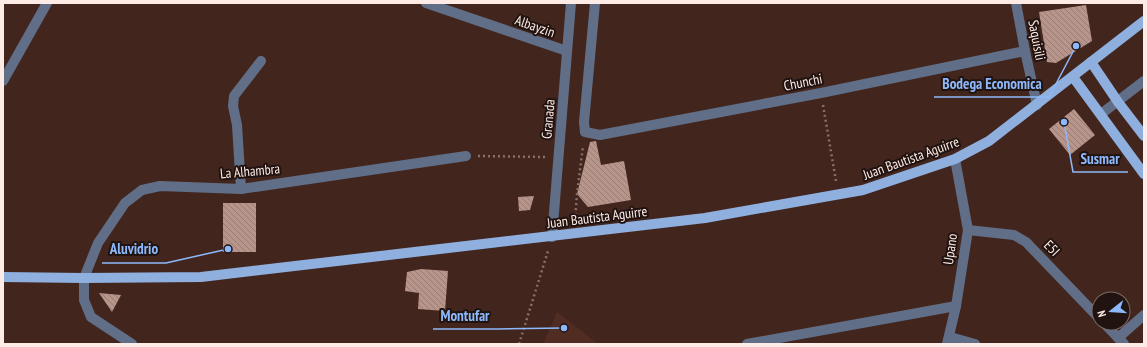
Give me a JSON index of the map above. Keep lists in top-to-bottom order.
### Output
{
  "streets": {
    "main road": ["Juan Bautista Aguirre"],
    "street": [
      "Albayzin",
      "Saquisili",
      "Chunchi",
      "Granada",
      "La Alhambra",
      "E5I",
      "Upano"
    ]
  },
  "crossings": [
    ["Albayzin", "Granada"],
    ["Saquisili", "Chunchi"],
    ["Saquisili", "Juan Bautista Aguirre"],
    ["Granada", "Juan Bautista Aguirre"],
    ["Juan Bautista Aguirre", "La Alhambra"],
    ["Juan Bautista Aguirre", "Upano"],
    ["E5I", "Upano"]
  ],
  "places": [
    "Bodega Economica",
    "Susmar",
    "Aluvidrio",
    "Montufar"
  ],
  "north": "left"
}
